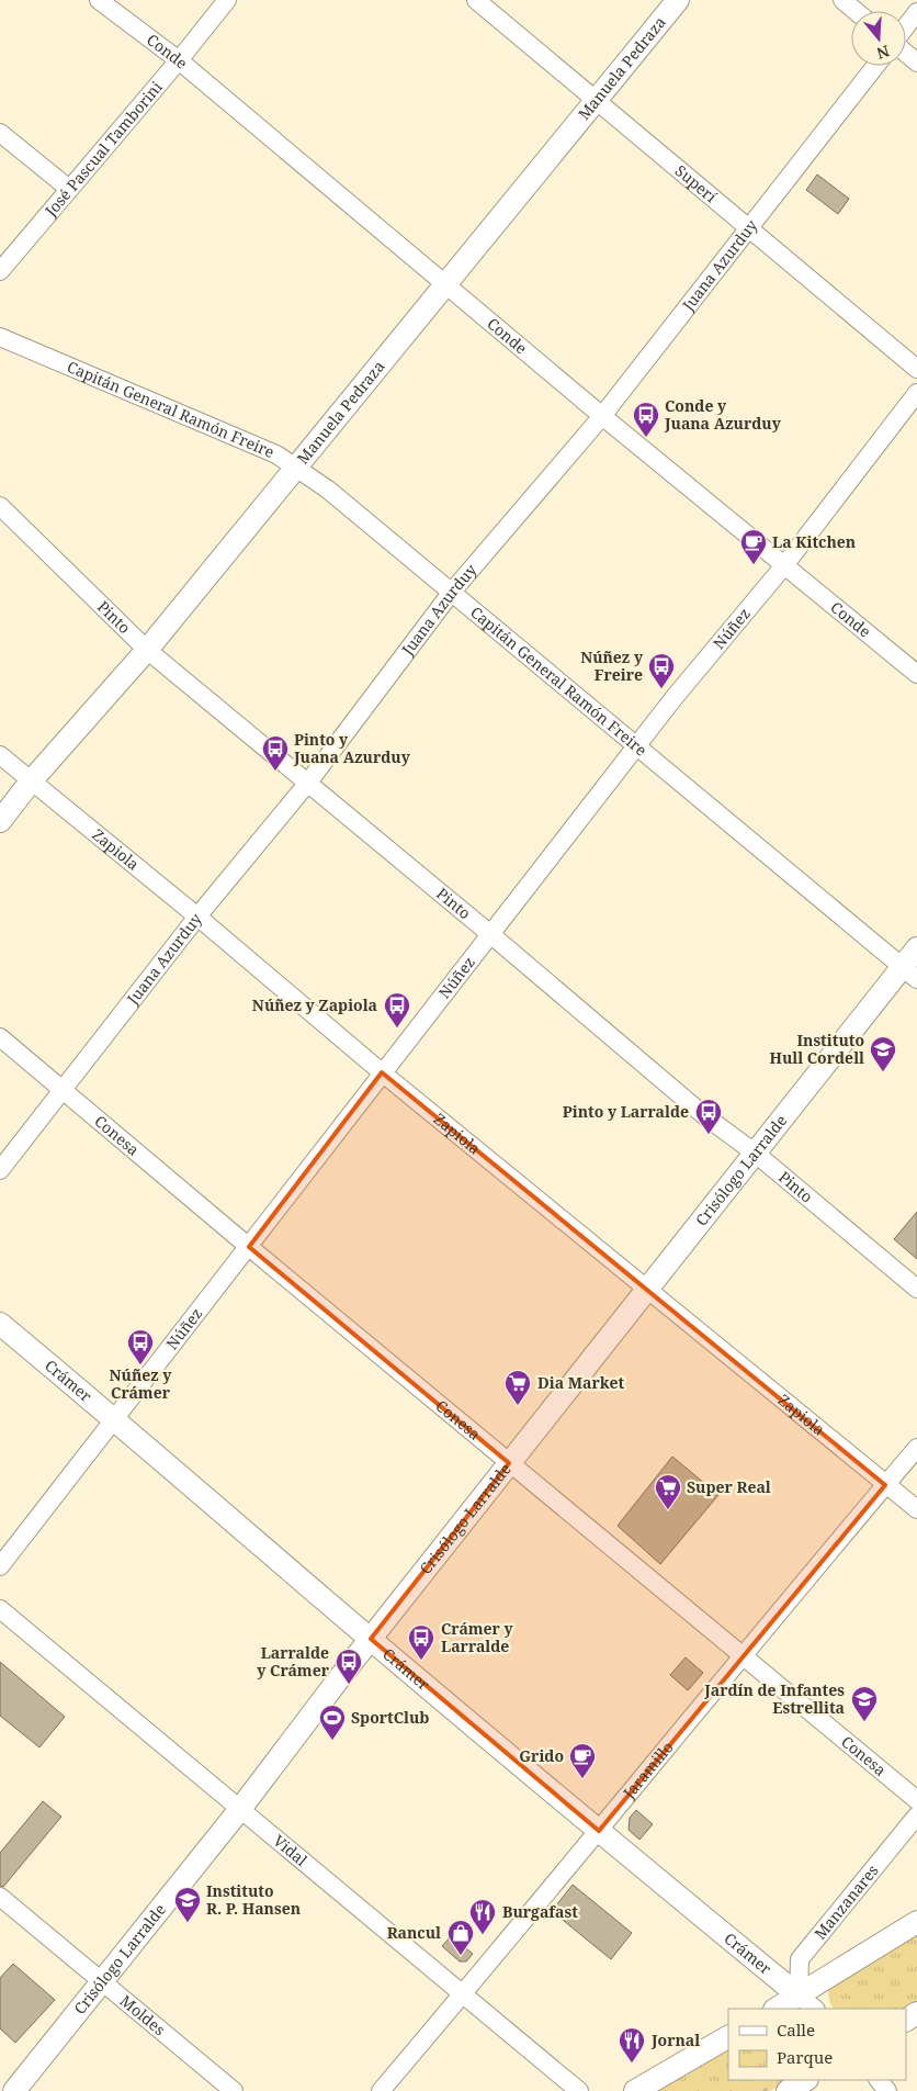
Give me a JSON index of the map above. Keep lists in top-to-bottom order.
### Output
{
  "streets": {
    "street": [
      "Conde",
      "Manuela Pedraza",
      "José Pascual Tamborini",
      "Superí",
      "Juana Azurduy",
      "Capitán General Ramón Freire",
      "Pinto",
      "Núñez",
      "Zapiola",
      "Conesa",
      "Crisólogo Larralde",
      "Crámer",
      "Jaramillo",
      "Vidal",
      "Manzanares",
      "Moldes"
    ]
  },
  "crossings": [
    ["Conde", "Manuela Pedraza"],
    ["Conde", "José Pascual Tamborini"],
    ["Conde", "Juana Azurduy"],
    ["Conde", "Núñez"],
    ["Manuela Pedraza", "Superí"],
    ["Manuela Pedraza", "Capitán General Ramón Freire"],
    ["Manuela Pedraza", "Pinto"],
    ["Manuela Pedraza", "Zapiola"],
    ["Superí", "Juana Azurduy"],
    ["Juana Azurduy", "Capitán General Ramón Freire"],
    ["Juana Azurduy", "Pinto"],
    ["Juana Azurduy", "Zapiola"],
    ["Juana Azurduy", "Conesa"],
    ["Capitán General Ramón Freire", "Núñez"],
    ["Capitán General Ramón Freire", "Crisólogo Larralde"],
    ["Pinto", "Núñez"],
    ["Pinto", "Crisólogo Larralde"],
    ["Núñez", "Zapiola"],
    ["Núñez", "Conesa"],
    ["Núñez", "Crámer"],
    ["Zapiola", "Crisólogo Larralde"],
    ["Zapiola", "Jaramillo"],
    ["Conesa", "Crisólogo Larralde"],
    ["Conesa", "Jaramillo"],
    ["Crisólogo Larralde", "Crámer"],
    ["Crisólogo Larralde", "Vidal"],
    ["Crisólogo Larralde", "Moldes"],
    ["Crámer", "Jaramillo"],
    ["Crámer", "Manzanares"],
    ["Jaramillo", "Vidal"]
  ],
  "places": {
    "bus stop": [
      "Conde y Juana Azurduy",
      "Núñez y Freire",
      "Pinto y Juana Azurduy",
      "Núñez y Zapiola",
      "Pinto y Larralde",
      "Núñez y Crámer",
      "Crámer y Larralde",
      "Larralde y Crámer"
    ],
    "cafe": ["La Kitchen", "Grido"],
    "school or university": ["Instituto Hull Cordell", "Jardín de Infantes Estrellita", "Instituto R. P. Hansen"],
    "supermarket": ["Dia Market", "Super Real"],
    "sports": ["SportClub"],
    "restaurant": ["Burgafast", "Jornal"],
    "shop": ["Rancul"]
  },
  "legend": ["Calle", "Parque"],
  "north": "bottom"
}
